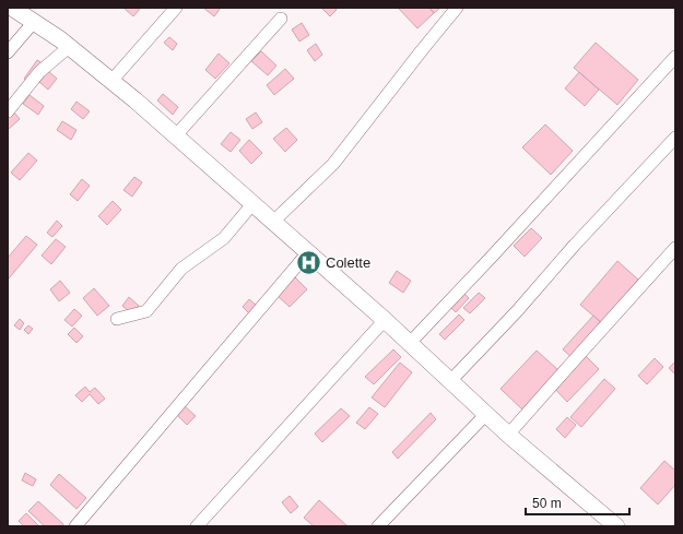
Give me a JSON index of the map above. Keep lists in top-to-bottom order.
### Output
{
  "places": {
    "hospital": ["Colette"]
  },
  "scale_bar": "50 m"
}
